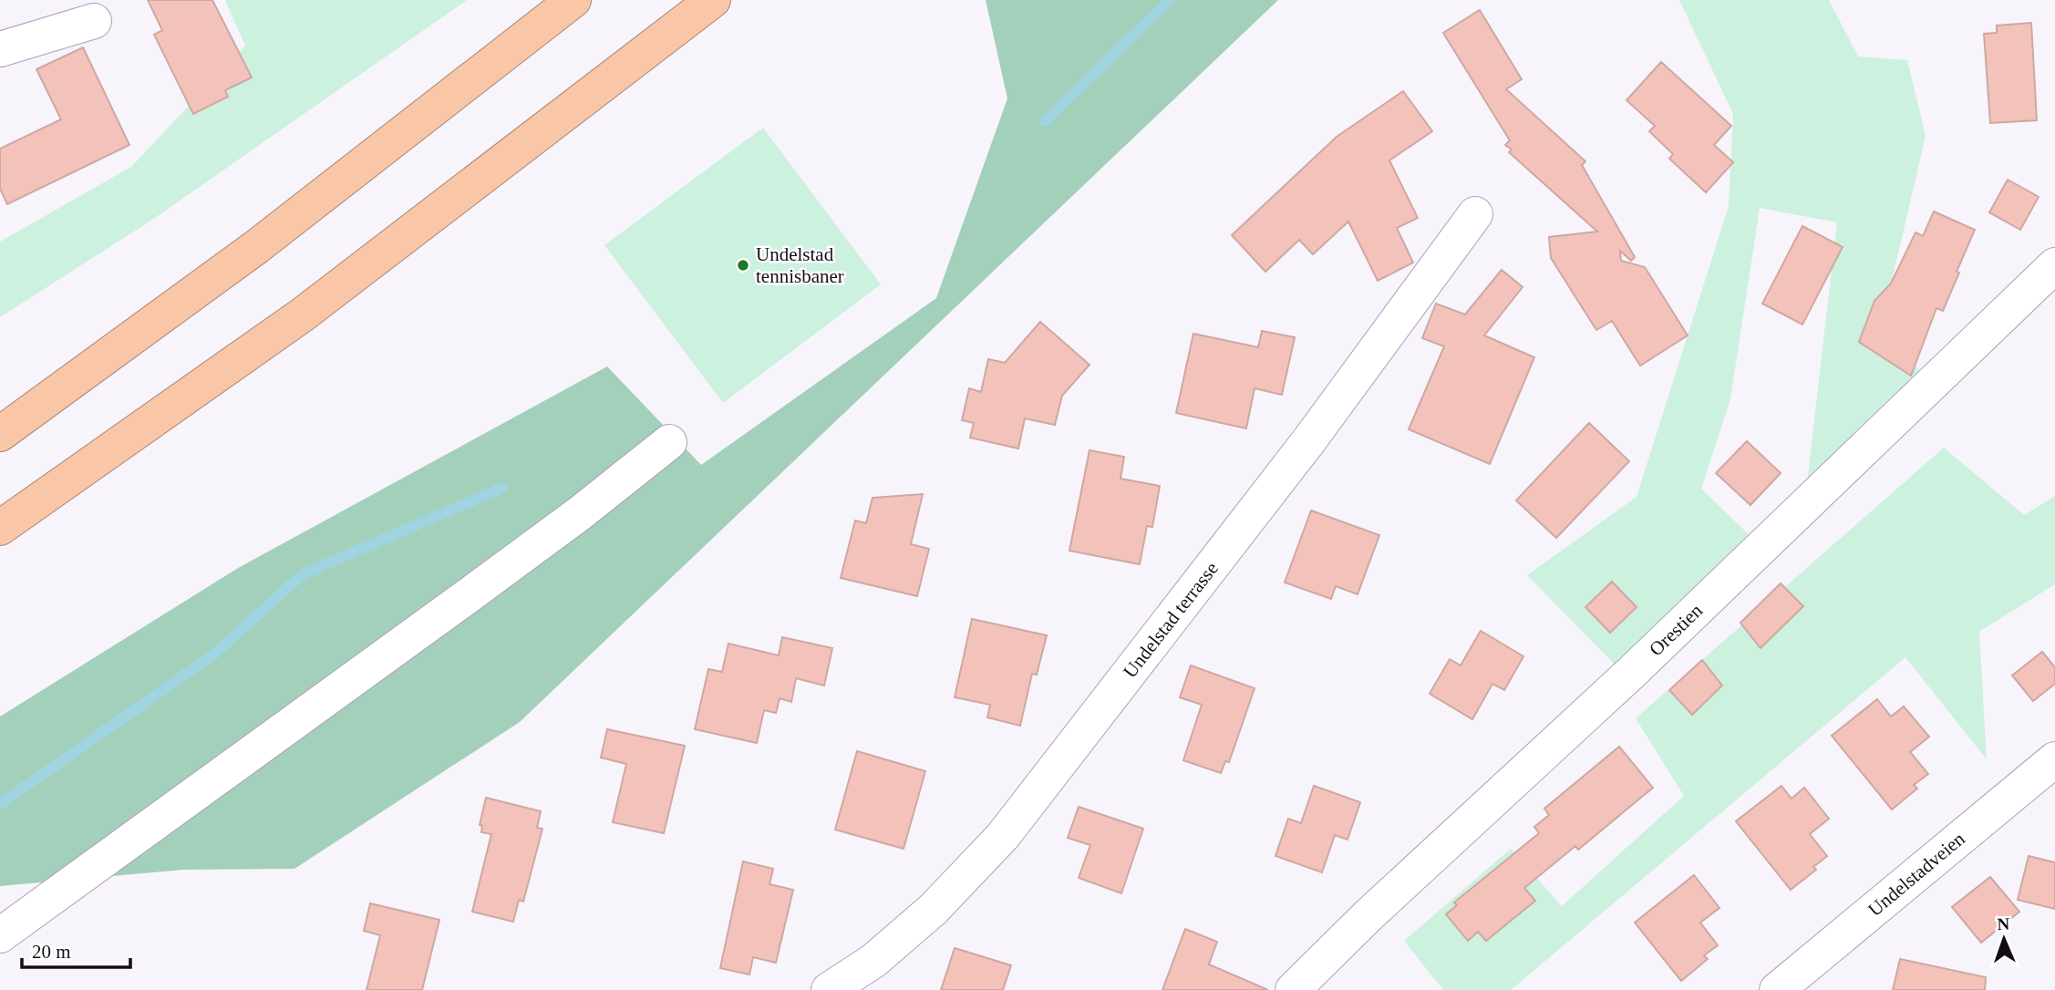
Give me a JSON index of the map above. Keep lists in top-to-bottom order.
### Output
{
  "streets": {
    "street": ["Undelstad terrasse", "Orestien", "Undelstadveien"]
  },
  "places": ["Undelstad tennisbaner"],
  "scale_bar": "20 m",
  "north": "top"
}
